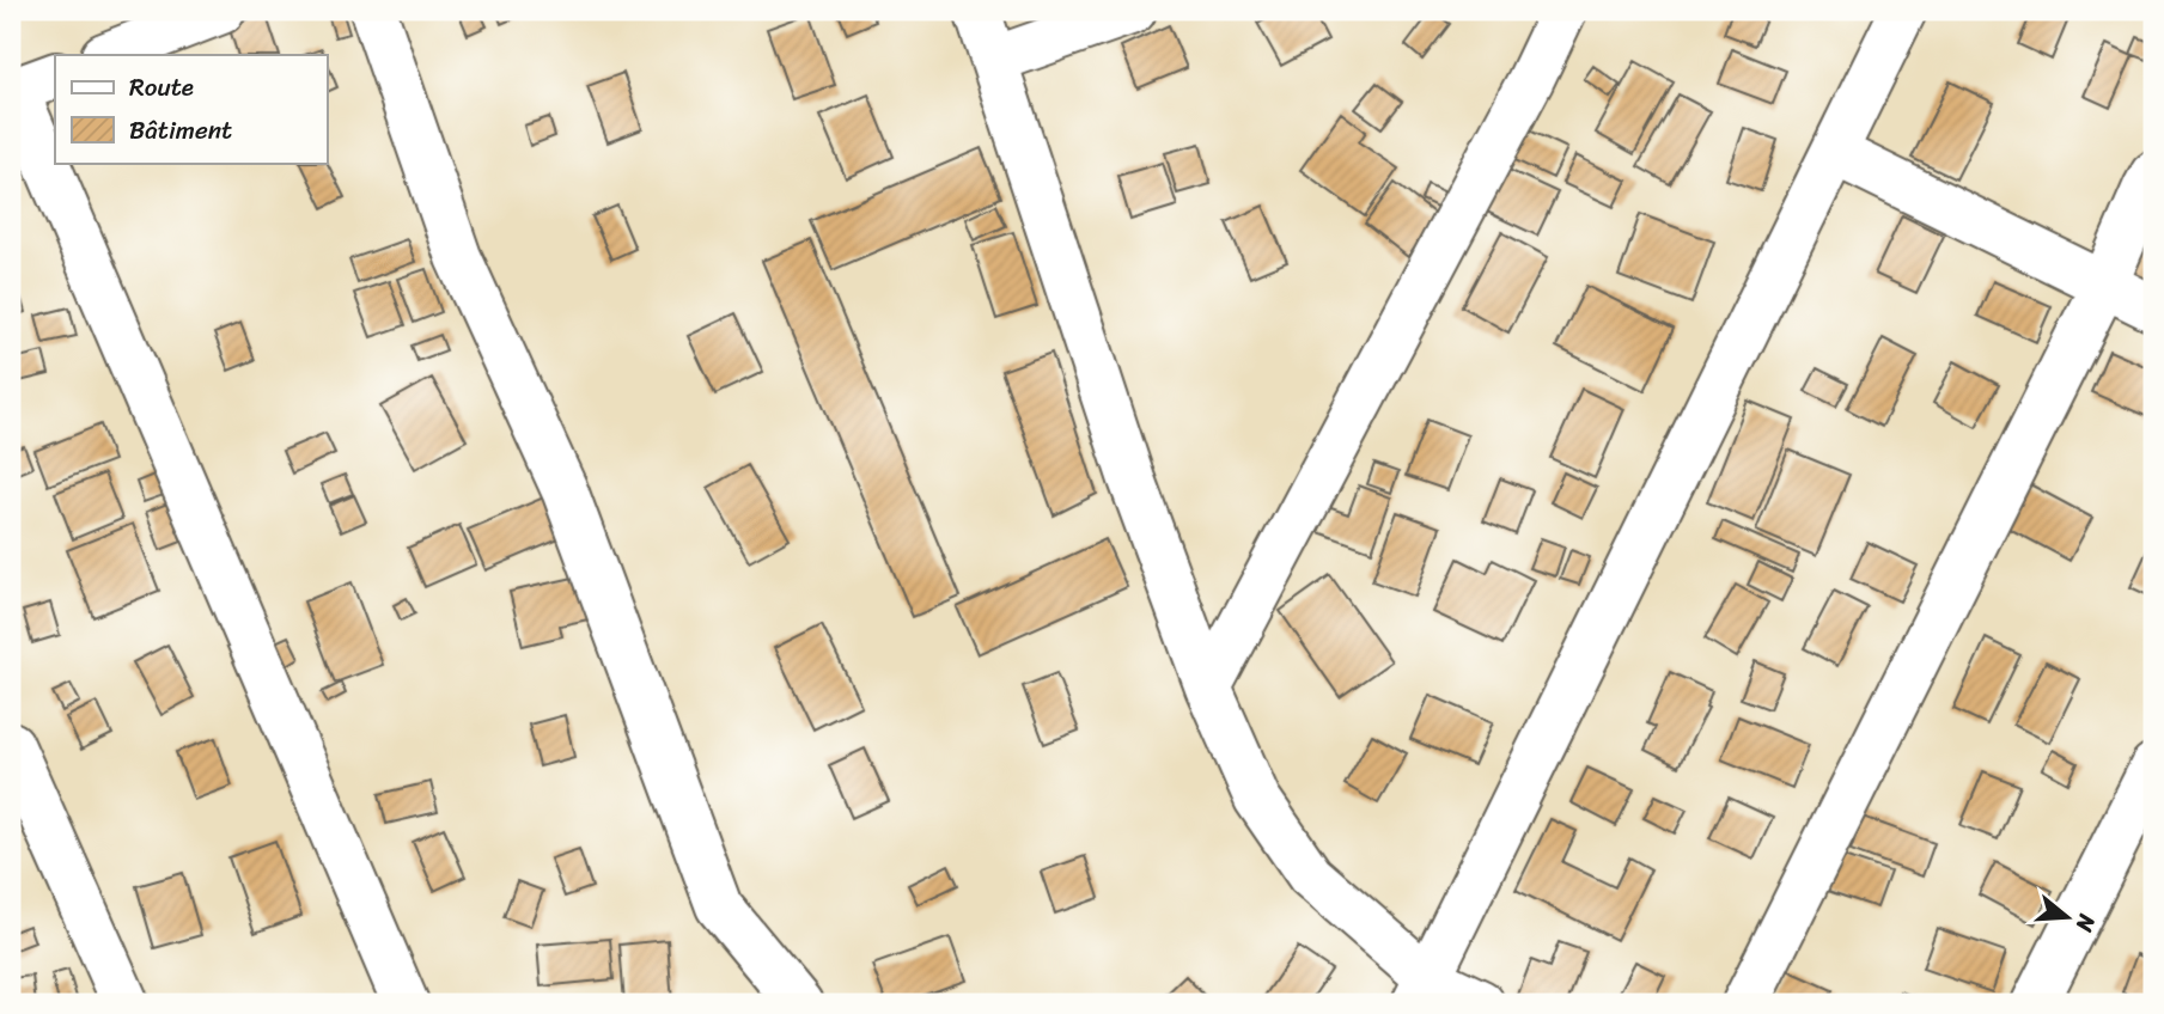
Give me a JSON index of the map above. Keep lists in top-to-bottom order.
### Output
{
  "legend": ["Route", "Bâtiment"],
  "north": "right"
}
